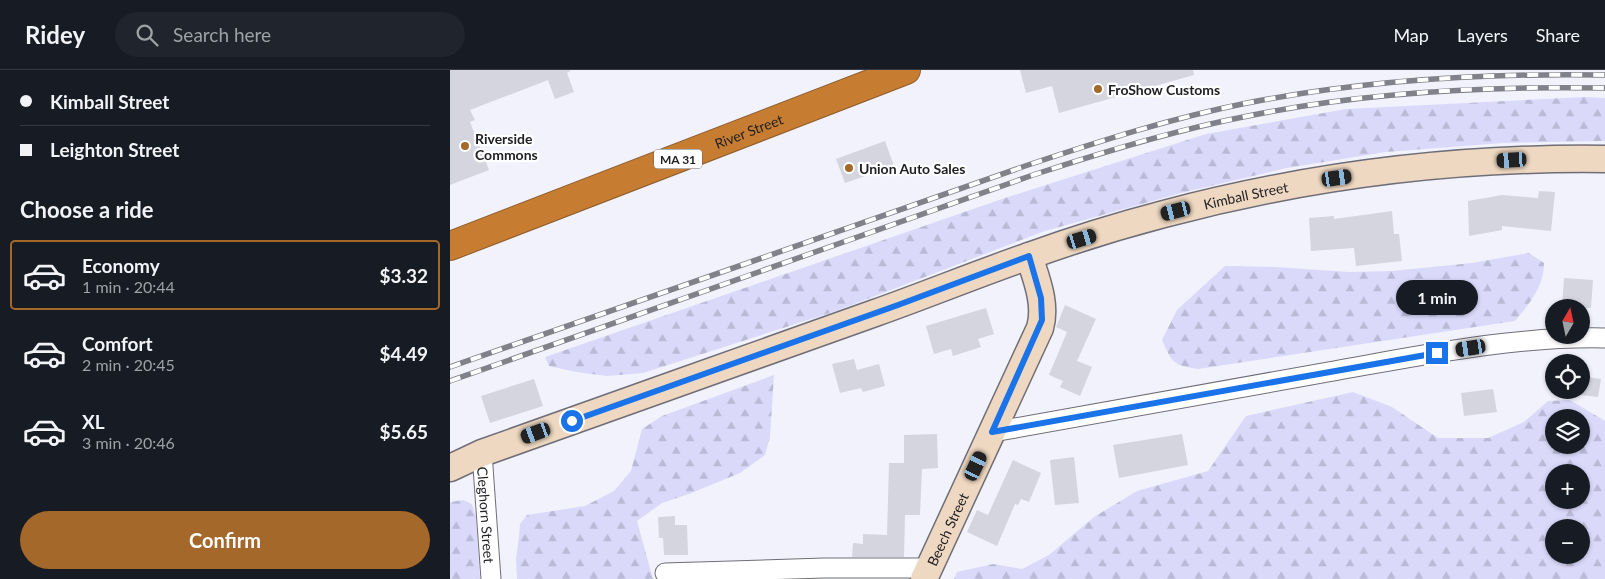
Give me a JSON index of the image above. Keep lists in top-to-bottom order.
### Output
{
  "streets": {
    "highway": ["River Street", "MA 31"],
    "main road": ["Kimball Street", "Beech Street"],
    "street": ["Cleghorn Street"]
  },
  "crossings": [
    ["Kimball Street", "Cleghorn Street"],
    ["Kimball Street", "Beech Street"]
  ],
  "places": ["FroShow Customs", "Riverside Commons", "Union Auto Sales"],
  "north": "top",
  "page": {
    "header": "Ridey",
    "search": "Search here",
    "nav": ["Map", "Layers", "Share"],
    "banner": ["Kimball Street", "Leighton Street"],
    "heading": "Choose a ride",
    "list": [
      {
        "name": "Economy",
        "note": "1 min · 20:44",
        "value": "$3.32"
      },
      {
        "name": "Comfort",
        "note": "2 min · 20:45",
        "value": "$4.49"
      },
      {
        "name": "XL",
        "note": "3 min · 20:46",
        "value": "$5.65"
      }
    ],
    "bubble": "1 min",
    "map_buttons": ["+", "−"],
    "buttons": "Confirm"
  }
}
